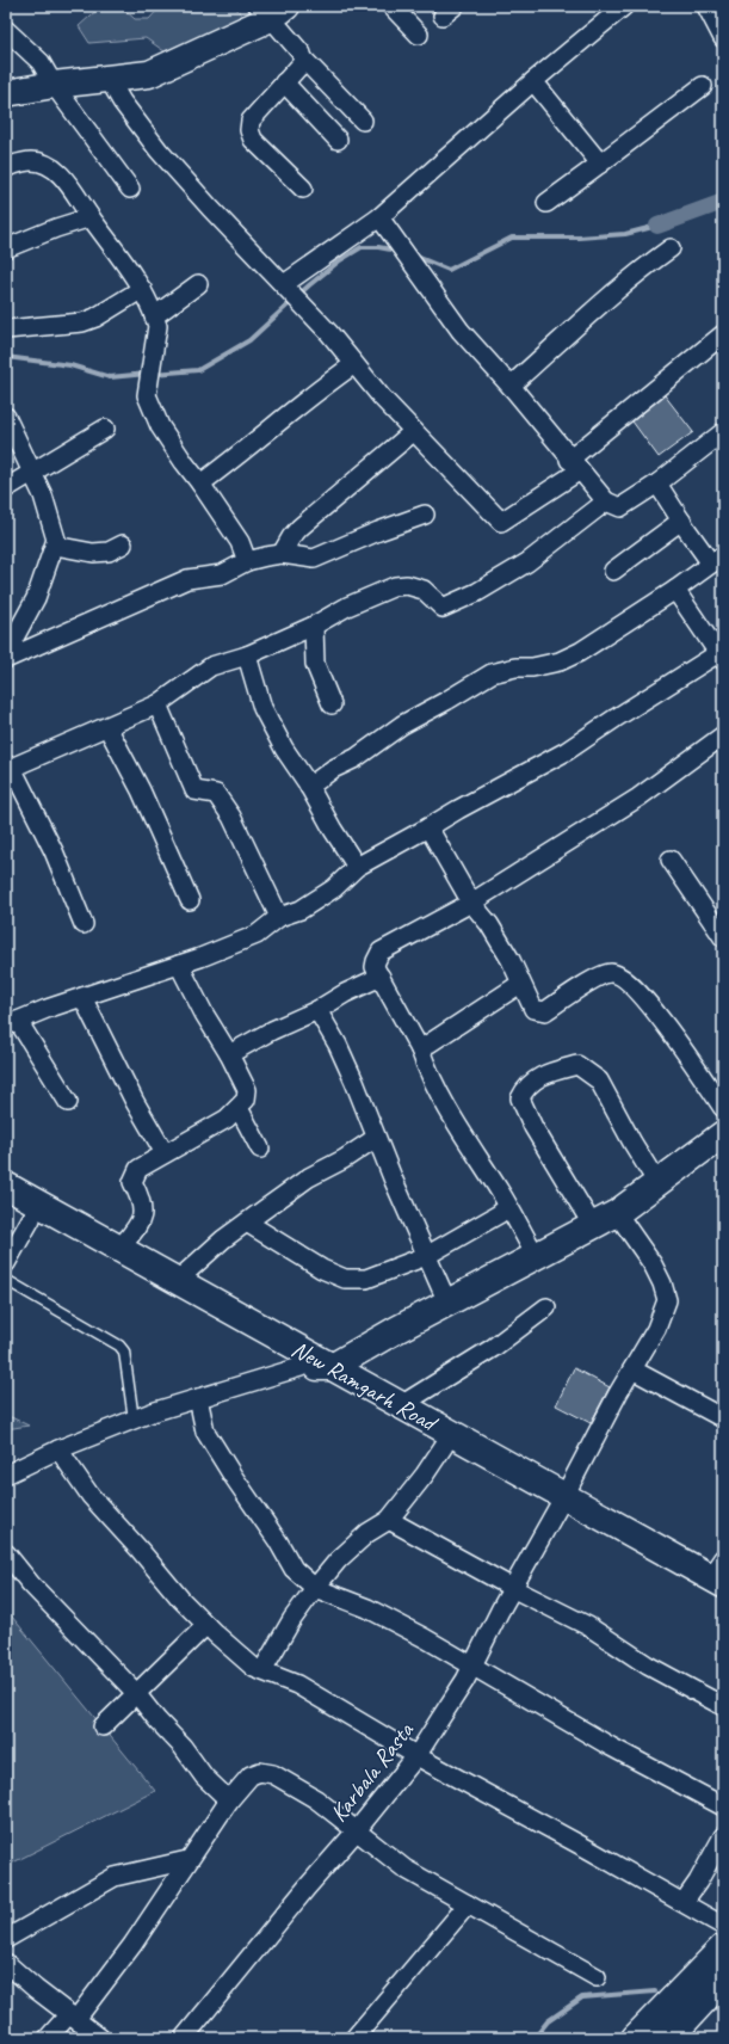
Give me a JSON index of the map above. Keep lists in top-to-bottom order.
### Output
{
  "streets": {
    "street": ["New Ramgarh Road", "Karbala Rasta"]
  },
  "crossings": [
    ["New Ramgarh Road", "Karbala Rasta"]
  ]
}
